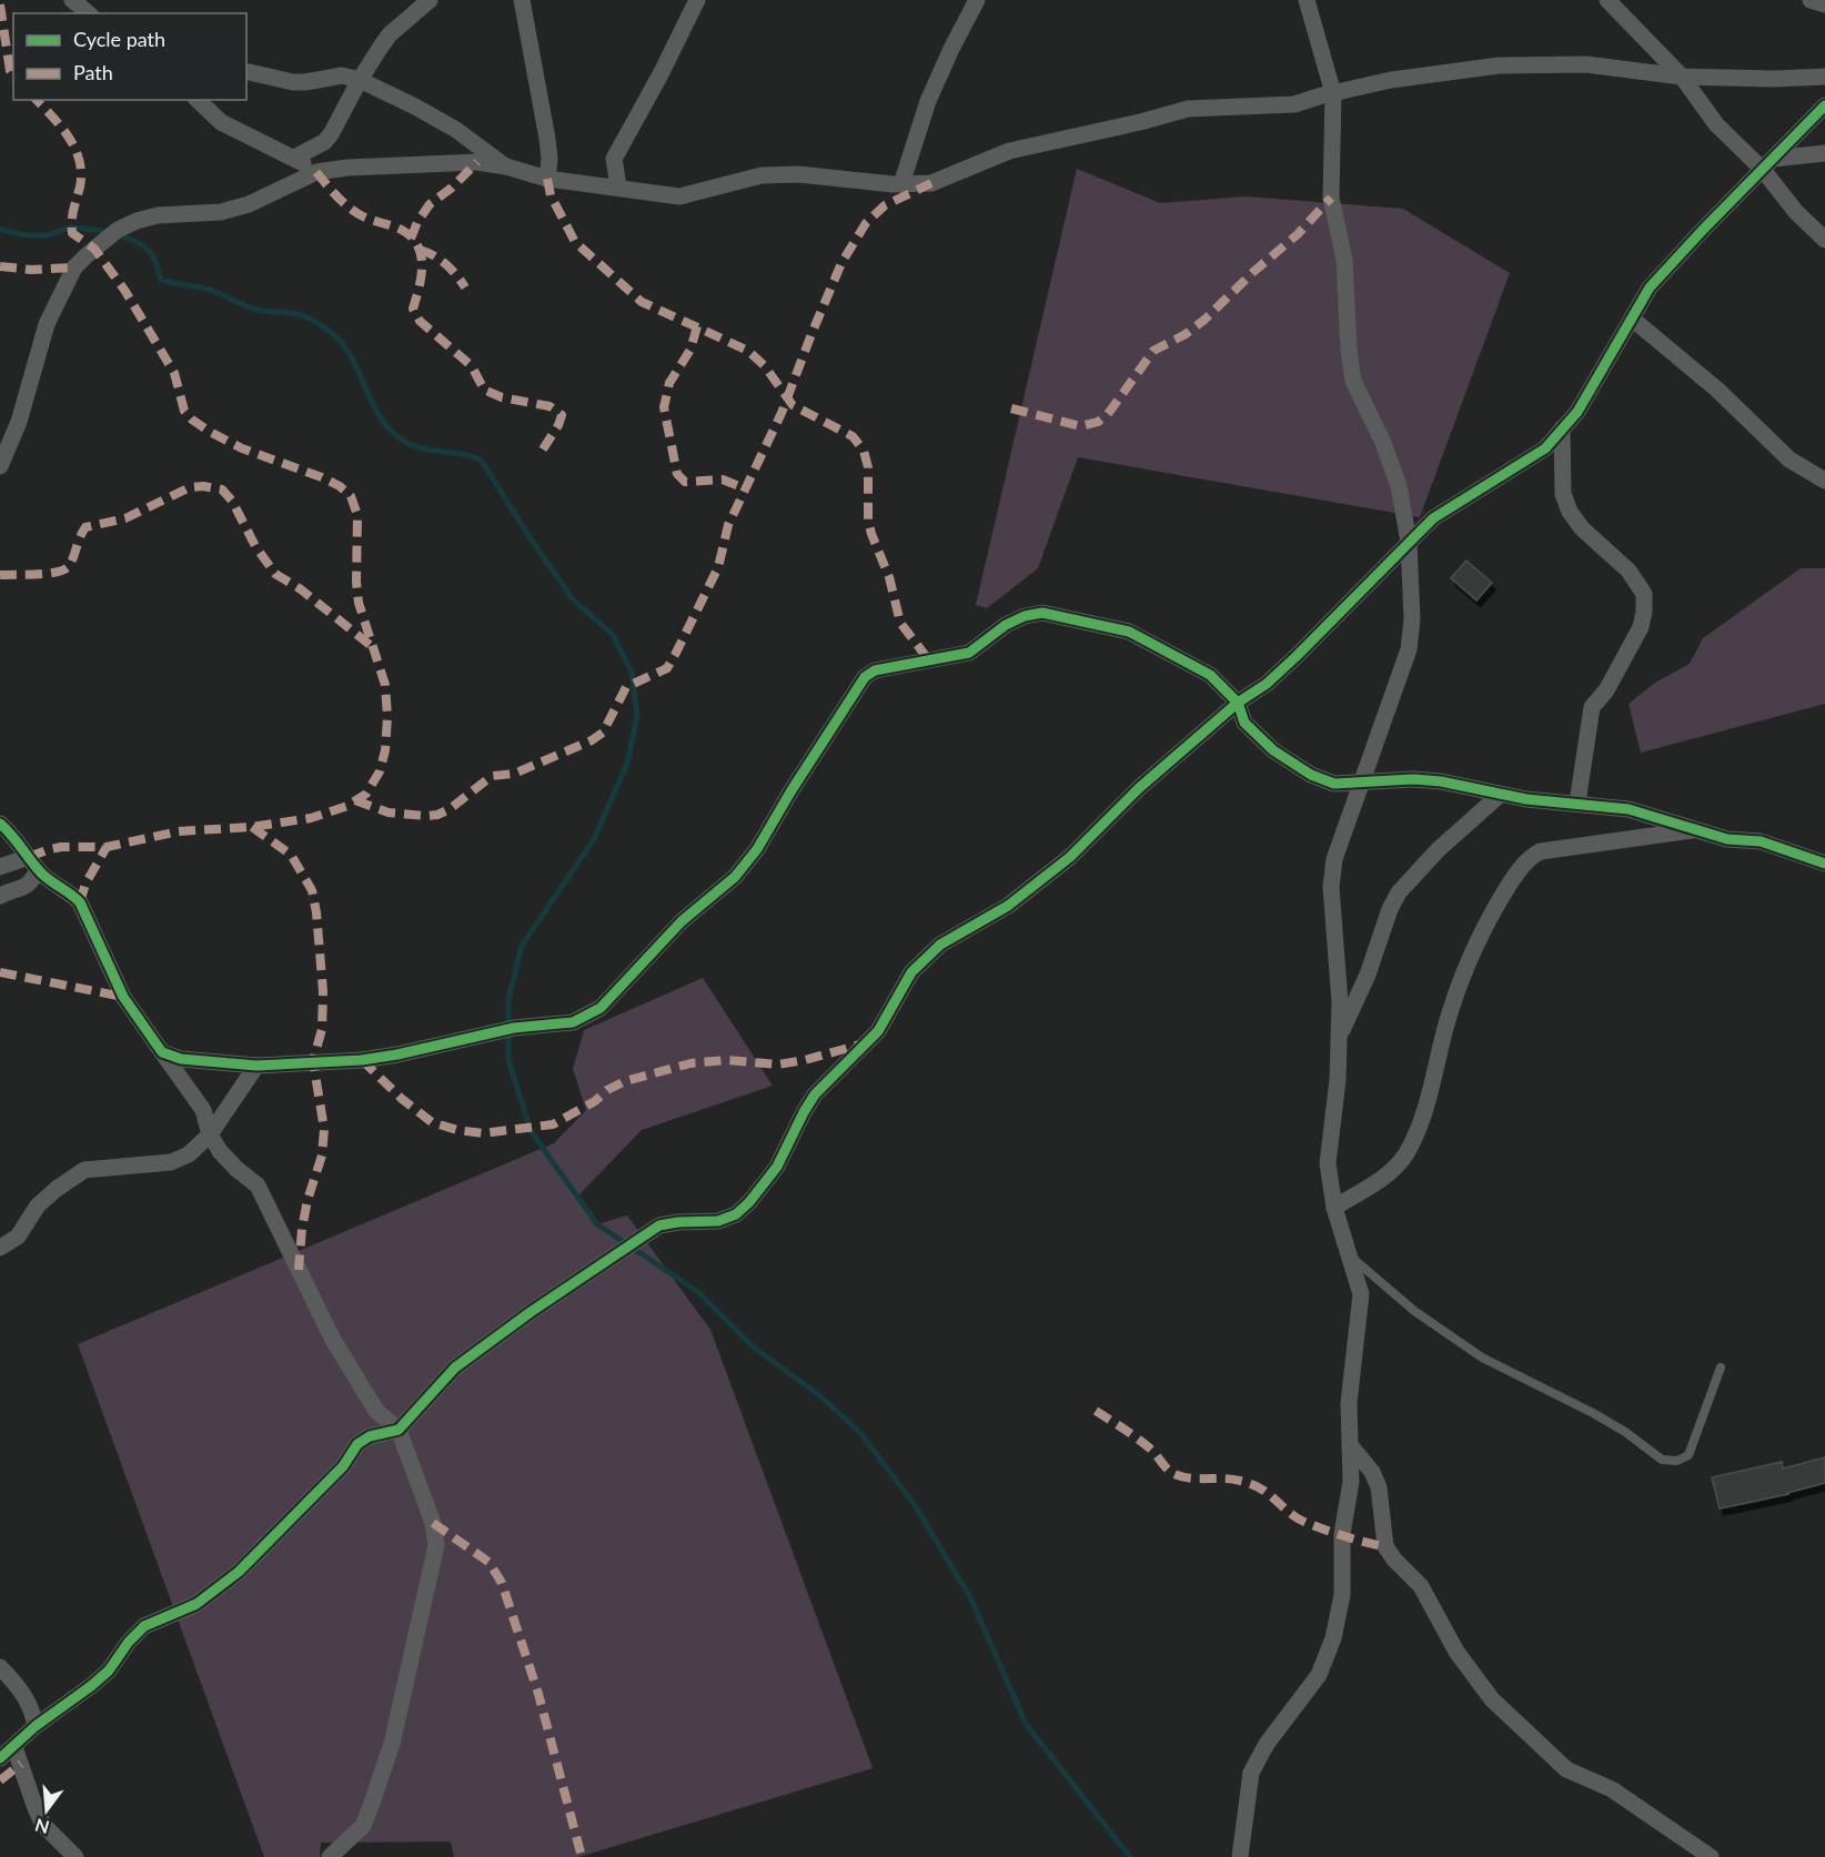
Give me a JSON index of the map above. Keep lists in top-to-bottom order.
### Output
{
  "legend": ["Cycle path", "Path"],
  "north": "bottom"
}
